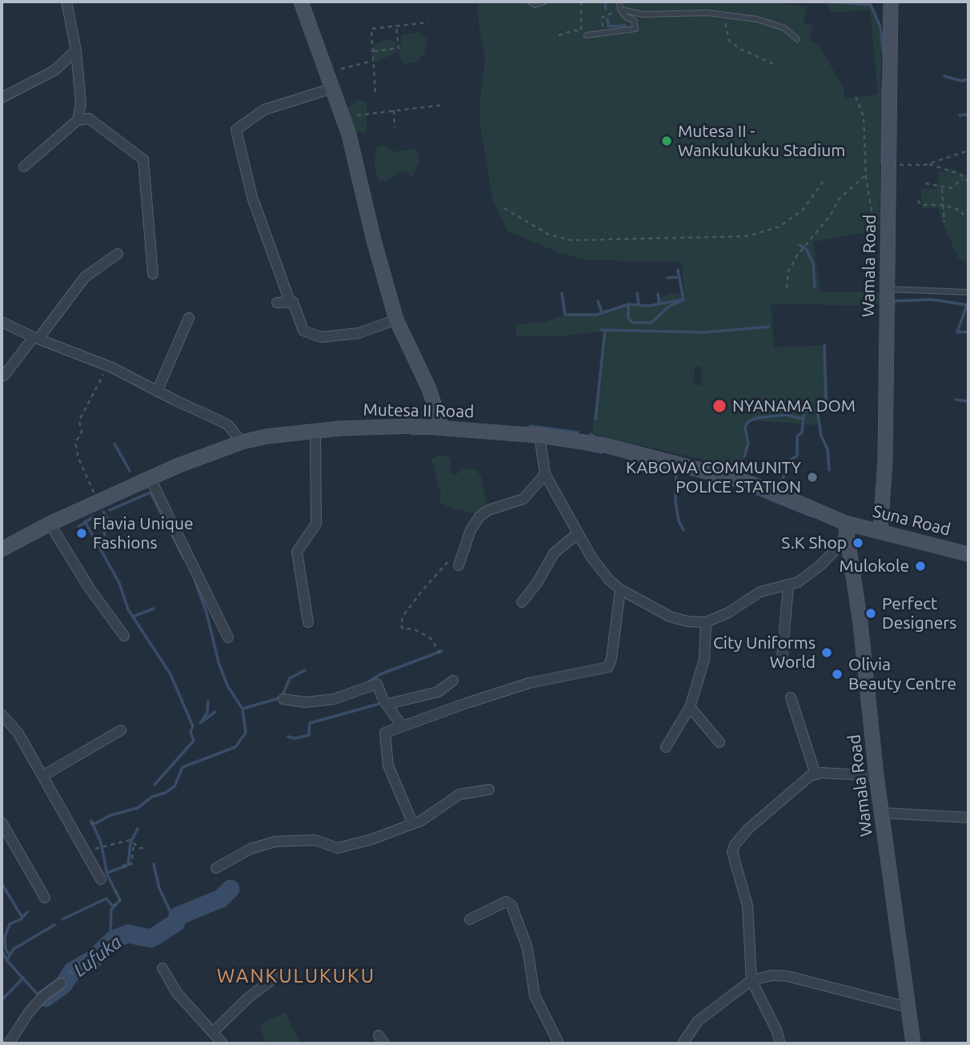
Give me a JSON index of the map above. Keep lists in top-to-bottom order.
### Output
{
  "streets": {
    "street": ["Wamala Road", "Mutesa II Road", "Suna Road"]
  },
  "crossings": [
    ["Wamala Road", "Mutesa II Road"],
    ["Wamala Road", "Suna Road"],
    ["Mutesa II Road", "Suna Road"]
  ],
  "districts": ["WANKULUKUKU"],
  "water": ["Lufuka"],
  "places": [
    "Mutesa II - Wankulukuku Stadium",
    "NYANAMA DOM",
    "KABOWA COMMUNITY POLICE STATION",
    "Flavia Unique Fashions",
    "S.K Shop",
    "Mulokole",
    "Perfect Designers",
    "City Uniforms World",
    "Olivia Beauty Centre"
  ]
}
